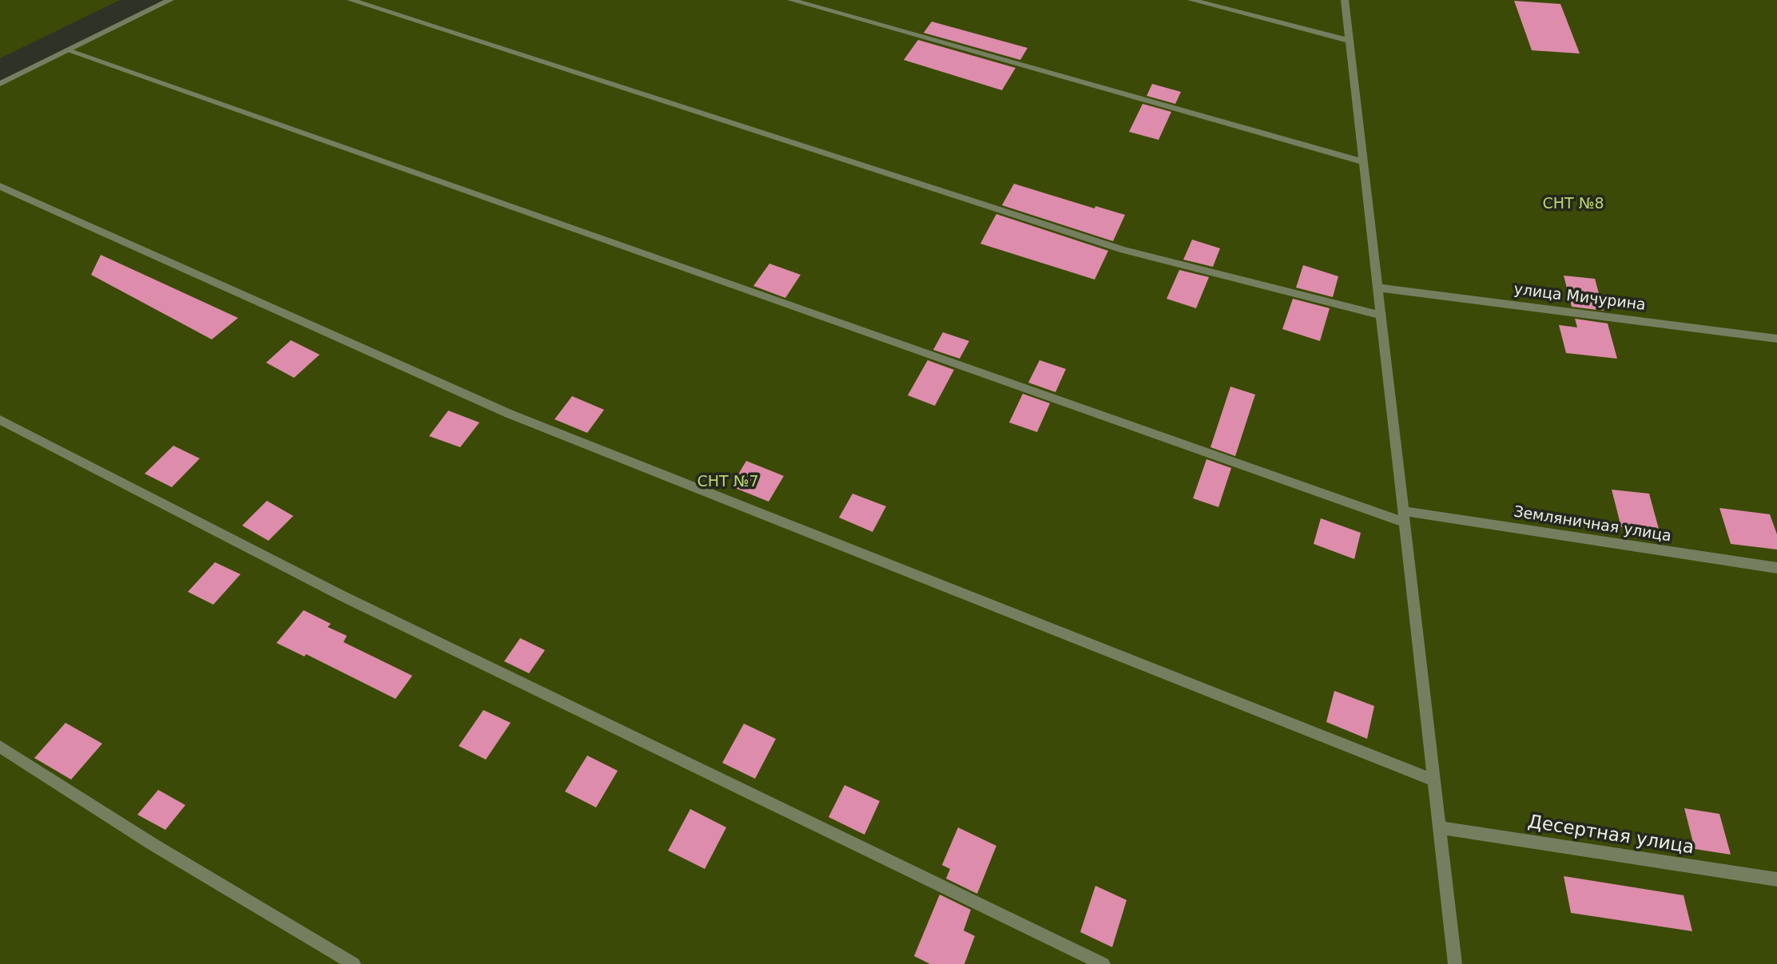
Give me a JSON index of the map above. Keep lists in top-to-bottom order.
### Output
{
  "streets": {
    "street": ["улица Мичурина", "Земляничная улица", "Десертная улица"]
  },
  "parks": ["СНТ №8", "СНТ №7"]
}
